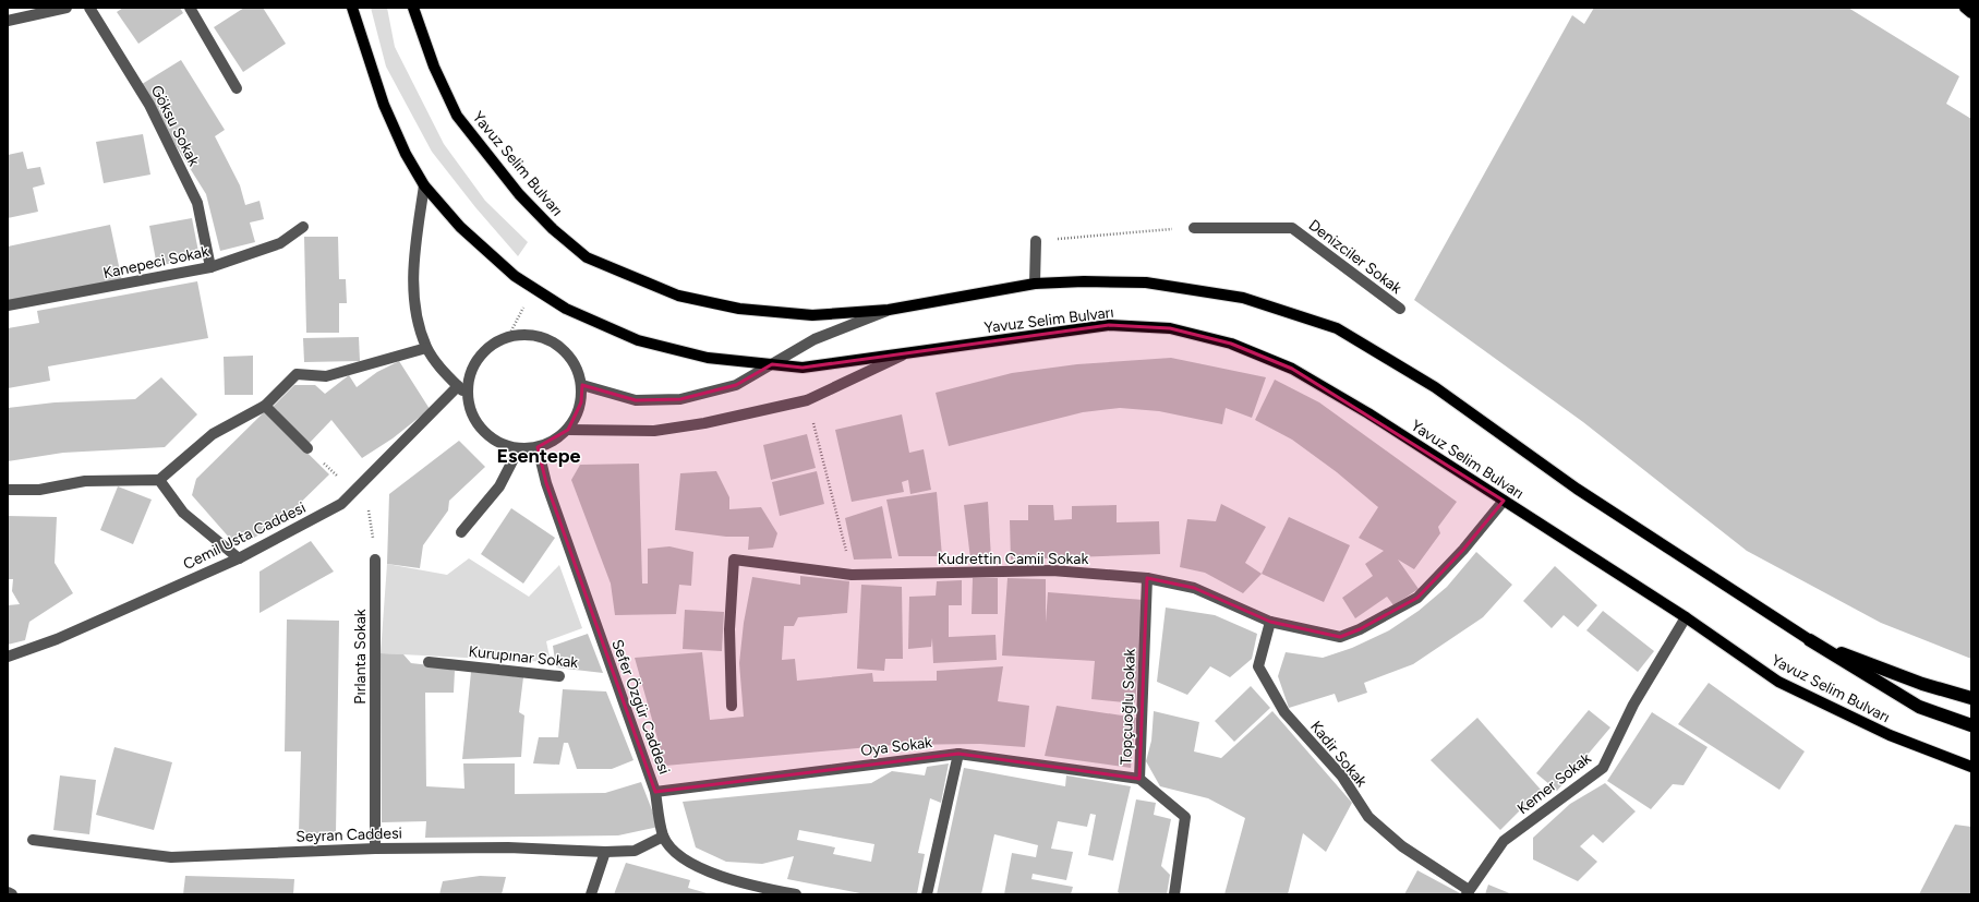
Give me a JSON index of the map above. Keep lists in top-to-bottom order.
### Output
{
  "streets": {
    "main road": ["Yavuz Selim Bulvarı"],
    "street": [
      "Göksu Sokak",
      "Denizciler Sokak",
      "Kanepeci Sokak",
      "Cemil Usta Caddesi",
      "Kudrettin Camii Sokak",
      "Pırlanta Sokak",
      "Kurupınar Sokak",
      "Sefer Özgür Caddesi",
      "Topçuoğlu Sokak",
      "Oya Sokak",
      "Kadir Sokak",
      "Kemer Sokak",
      "Seyran Caddesi"
    ]
  },
  "crossings": [
    ["Göksu Sokak", "Kanepeci Sokak"],
    ["Yavuz Selim Bulvarı", "Kudrettin Camii Sokak"],
    ["Yavuz Selim Bulvarı", "Sefer Özgür Caddesi"],
    ["Yavuz Selim Bulvarı", "Kemer Sokak"],
    ["Kudrettin Camii Sokak", "Topçuoğlu Sokak"],
    ["Kudrettin Camii Sokak", "Kadir Sokak"],
    ["Pırlanta Sokak", "Seyran Caddesi"],
    ["Sefer Özgür Caddesi", "Oya Sokak"],
    ["Sefer Özgür Caddesi", "Seyran Caddesi"],
    ["Topçuoğlu Sokak", "Oya Sokak"],
    ["Kadir Sokak", "Kemer Sokak"]
  ],
  "districts": ["Esentepe"]
}
